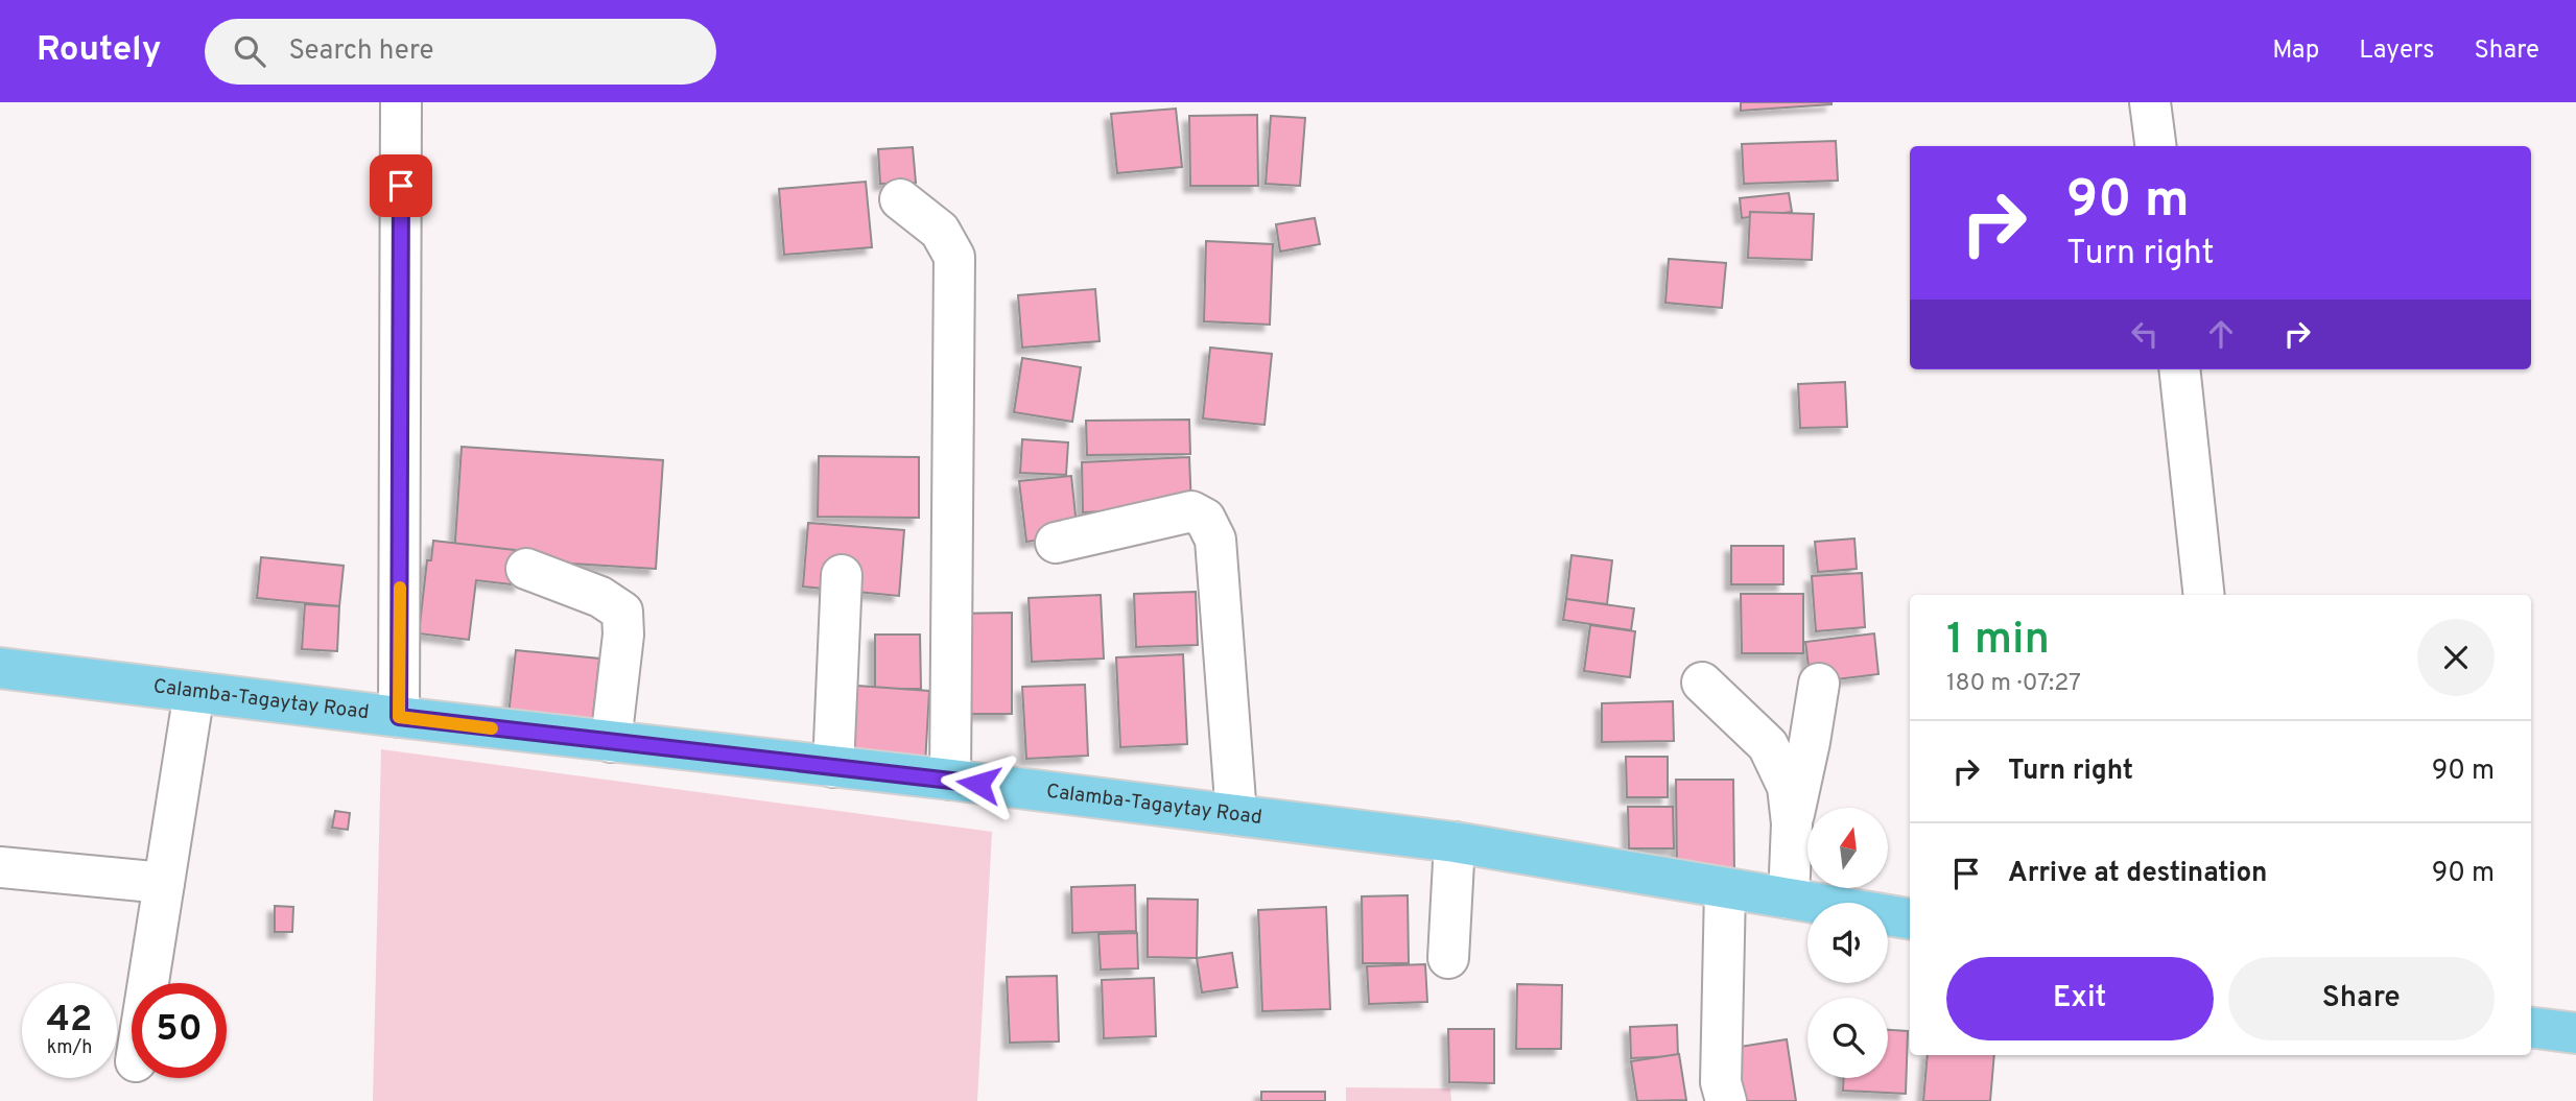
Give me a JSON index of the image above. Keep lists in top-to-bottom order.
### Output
{
  "streets": {
    "main road": ["Calamba-Tagaytay Road"]
  },
  "north": "top",
  "page": {
    "header": "Routely",
    "search": "Search here",
    "nav": ["Map", "Layers", "Share"],
    "turn": ["90 m", "Turn right"],
    "heading": ["1 min", "180 m · 07:27"],
    "list": [
      {
        "name": "Turn right",
        "value": "90 m"
      },
      {
        "name": "Arrive at destination",
        "value": "90 m"
      }
    ],
    "buttons": ["Exit", "Share"],
    "speed": "42 km/h",
    "limit": "50"
  }
}
